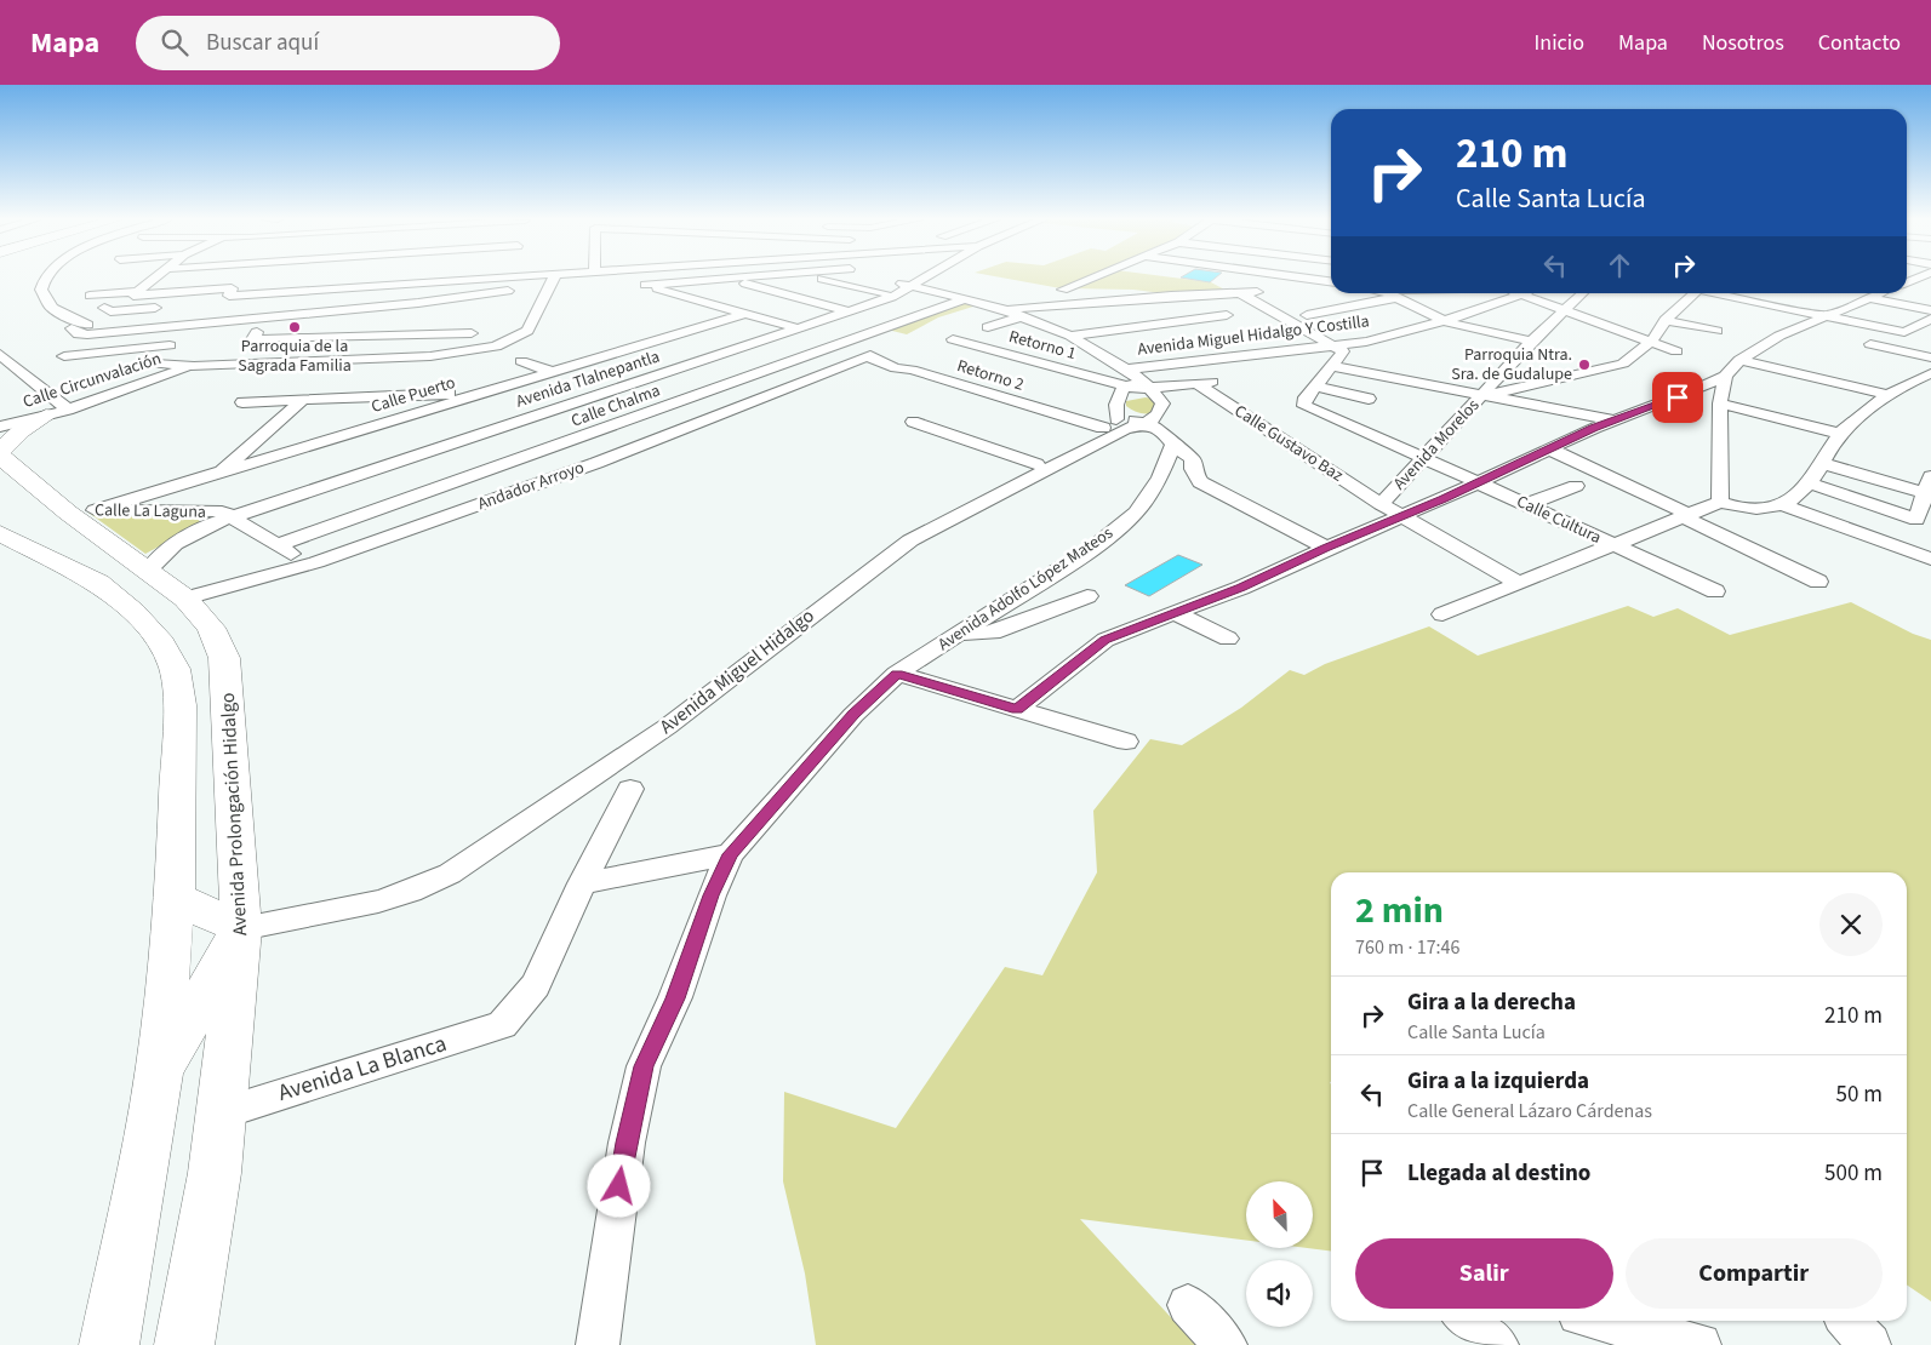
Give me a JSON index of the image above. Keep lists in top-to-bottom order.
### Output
{
  "streets": {
    "highway": ["Avenida Prolongación Hidalgo"],
    "street": [
      "Avenida Miguel Hidalgo Y Costilla",
      "Retorno 1",
      "Retorno 2",
      "Avenida Tlalnepantla",
      "Calle Circunvalación",
      "Calle Puerto",
      "Calle Chalma",
      "Calle Gustavo Baz",
      "Avenida Morelos",
      "Andador Arroyo",
      "Calle La Laguna",
      "Calle Cultura",
      "Avenida Adolfo López Mateos",
      "Avenida Miguel Hidalgo",
      "Avenida La Blanca"
    ]
  },
  "crossings": [
    ["Retorno 2", "Andador Arroyo"],
    ["Avenida Tlalnepantla", "Calle La Laguna"],
    ["Avenida Tlalnepantla", "Avenida Prolongación Hidalgo"],
    ["Calle Puerto", "Calle La Laguna"],
    ["Calle Puerto", "Avenida Prolongación Hidalgo"],
    ["Calle Chalma", "Calle La Laguna"],
    ["Calle Gustavo Baz", "Avenida Morelos"],
    ["Avenida Morelos", "Calle Cultura"],
    ["Andador Arroyo", "Avenida Prolongación Hidalgo"],
    ["Calle La Laguna", "Avenida Prolongación Hidalgo"],
    ["Avenida Miguel Hidalgo", "Avenida Prolongación Hidalgo"],
    ["Avenida Prolongación Hidalgo", "Avenida La Blanca"]
  ],
  "places": ["Parroquia de la Sagrada Familia", "Parroquia Ntra. Sra. de Gudalupe"],
  "north": "top left",
  "page": {
    "header": "Mapa",
    "search": "Buscar aquí",
    "nav": [
      "Inicio",
      "Mapa",
      "Nosotros",
      "Contacto"
    ],
    "turn": ["210 m", "Calle Santa Lucía"],
    "heading": ["2 min", "760 m · 17:46"],
    "list": [
      {
        "name": "Gira a la derecha",
        "note": "Calle Santa Lucía",
        "value": "210 m"
      },
      {
        "name": "Gira a la izquierda",
        "note": "Calle General Lázaro Cárdenas",
        "value": "50 m"
      },
      {
        "name": "Llegada al destino",
        "value": "500 m"
      }
    ],
    "buttons": ["Salir", "Compartir"]
  }
}
